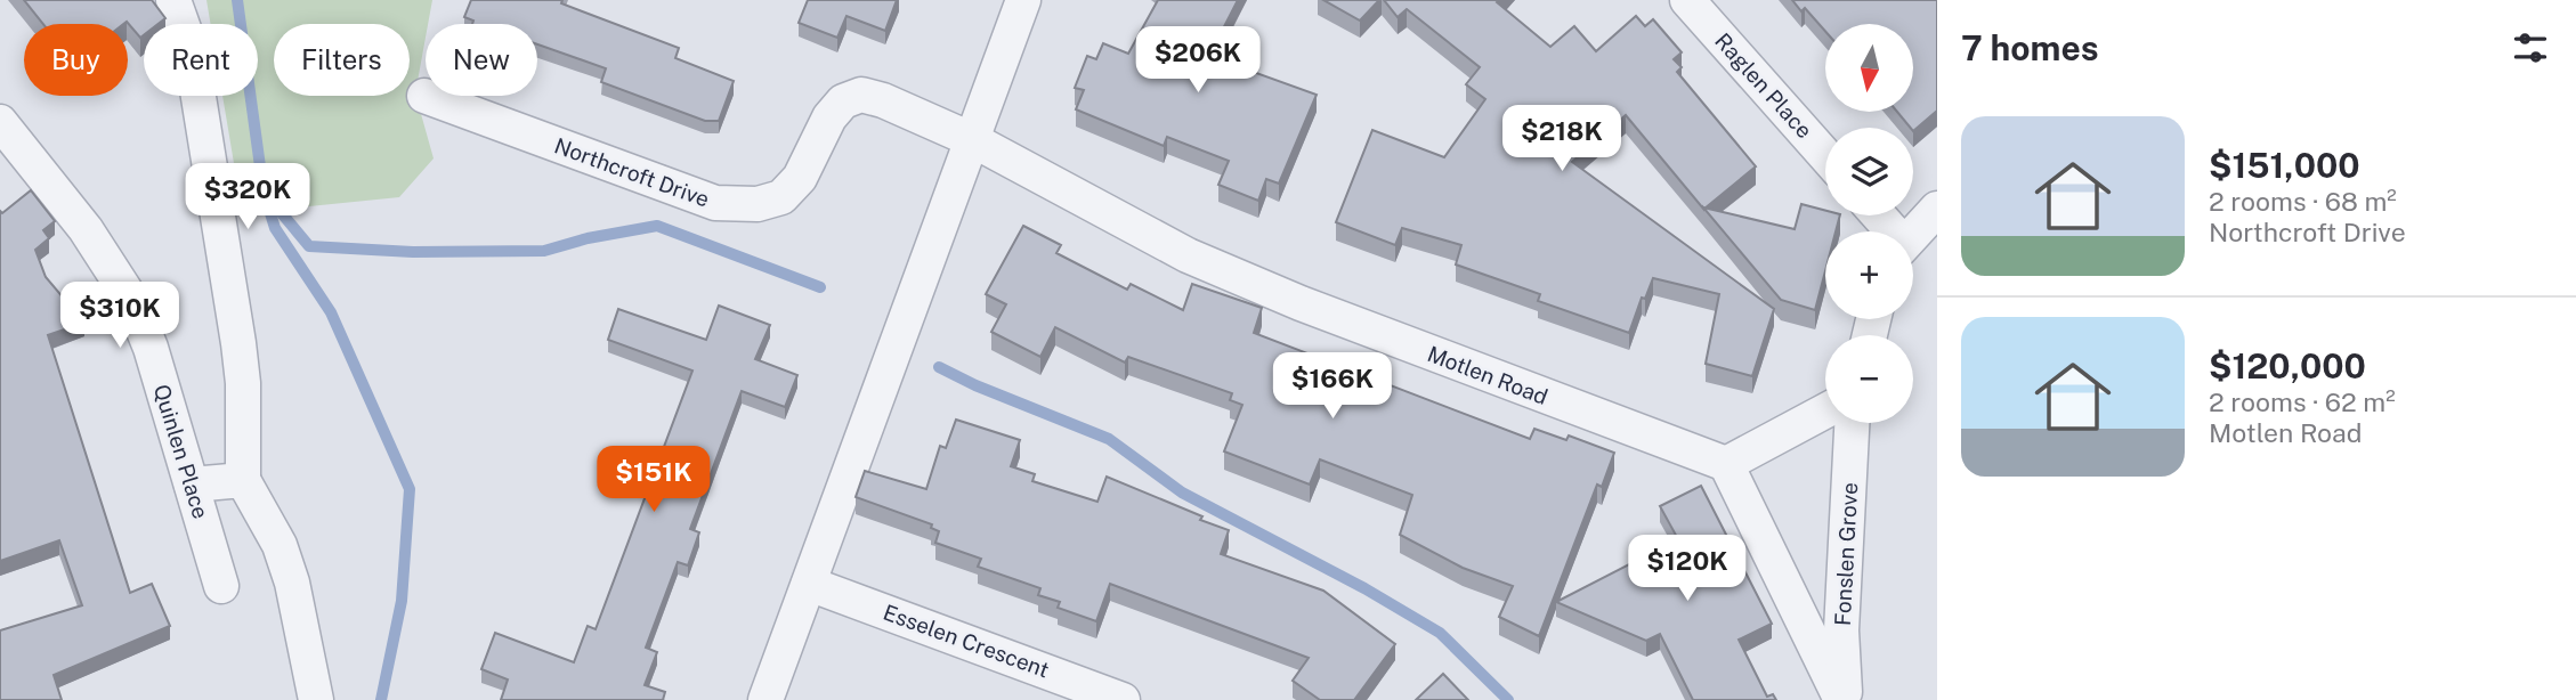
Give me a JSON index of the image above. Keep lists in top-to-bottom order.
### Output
{
  "streets": {
    "street": [
      "Raglen Place",
      "Northcroft Drive",
      "Motlen Road",
      "Quinlen Place",
      "Fonslen Grove",
      "Esselen Crescent"
    ]
  },
  "crossings": [
    ["Northcroft Drive", "Motlen Road"]
  ],
  "north": "bottom",
  "page": {
    "heading": "7 homes",
    "map_buttons": ["+", "−"],
    "chip": [
      "Buy",
      "Rent",
      "Filters",
      "New"
    ],
    "price": [
      "$206K",
      "$218K",
      "$320K",
      "$310K",
      "$166K",
      "$151K",
      "$120K"
    ],
    "list": [
      {
        "name": "$151,000",
        "note": "2 rooms · 68 m² · Northcroft Drive"
      },
      {
        "name": "$120,000",
        "note": "2 rooms · 62 m² · Motlen Road"
      }
    ]
  }
}
